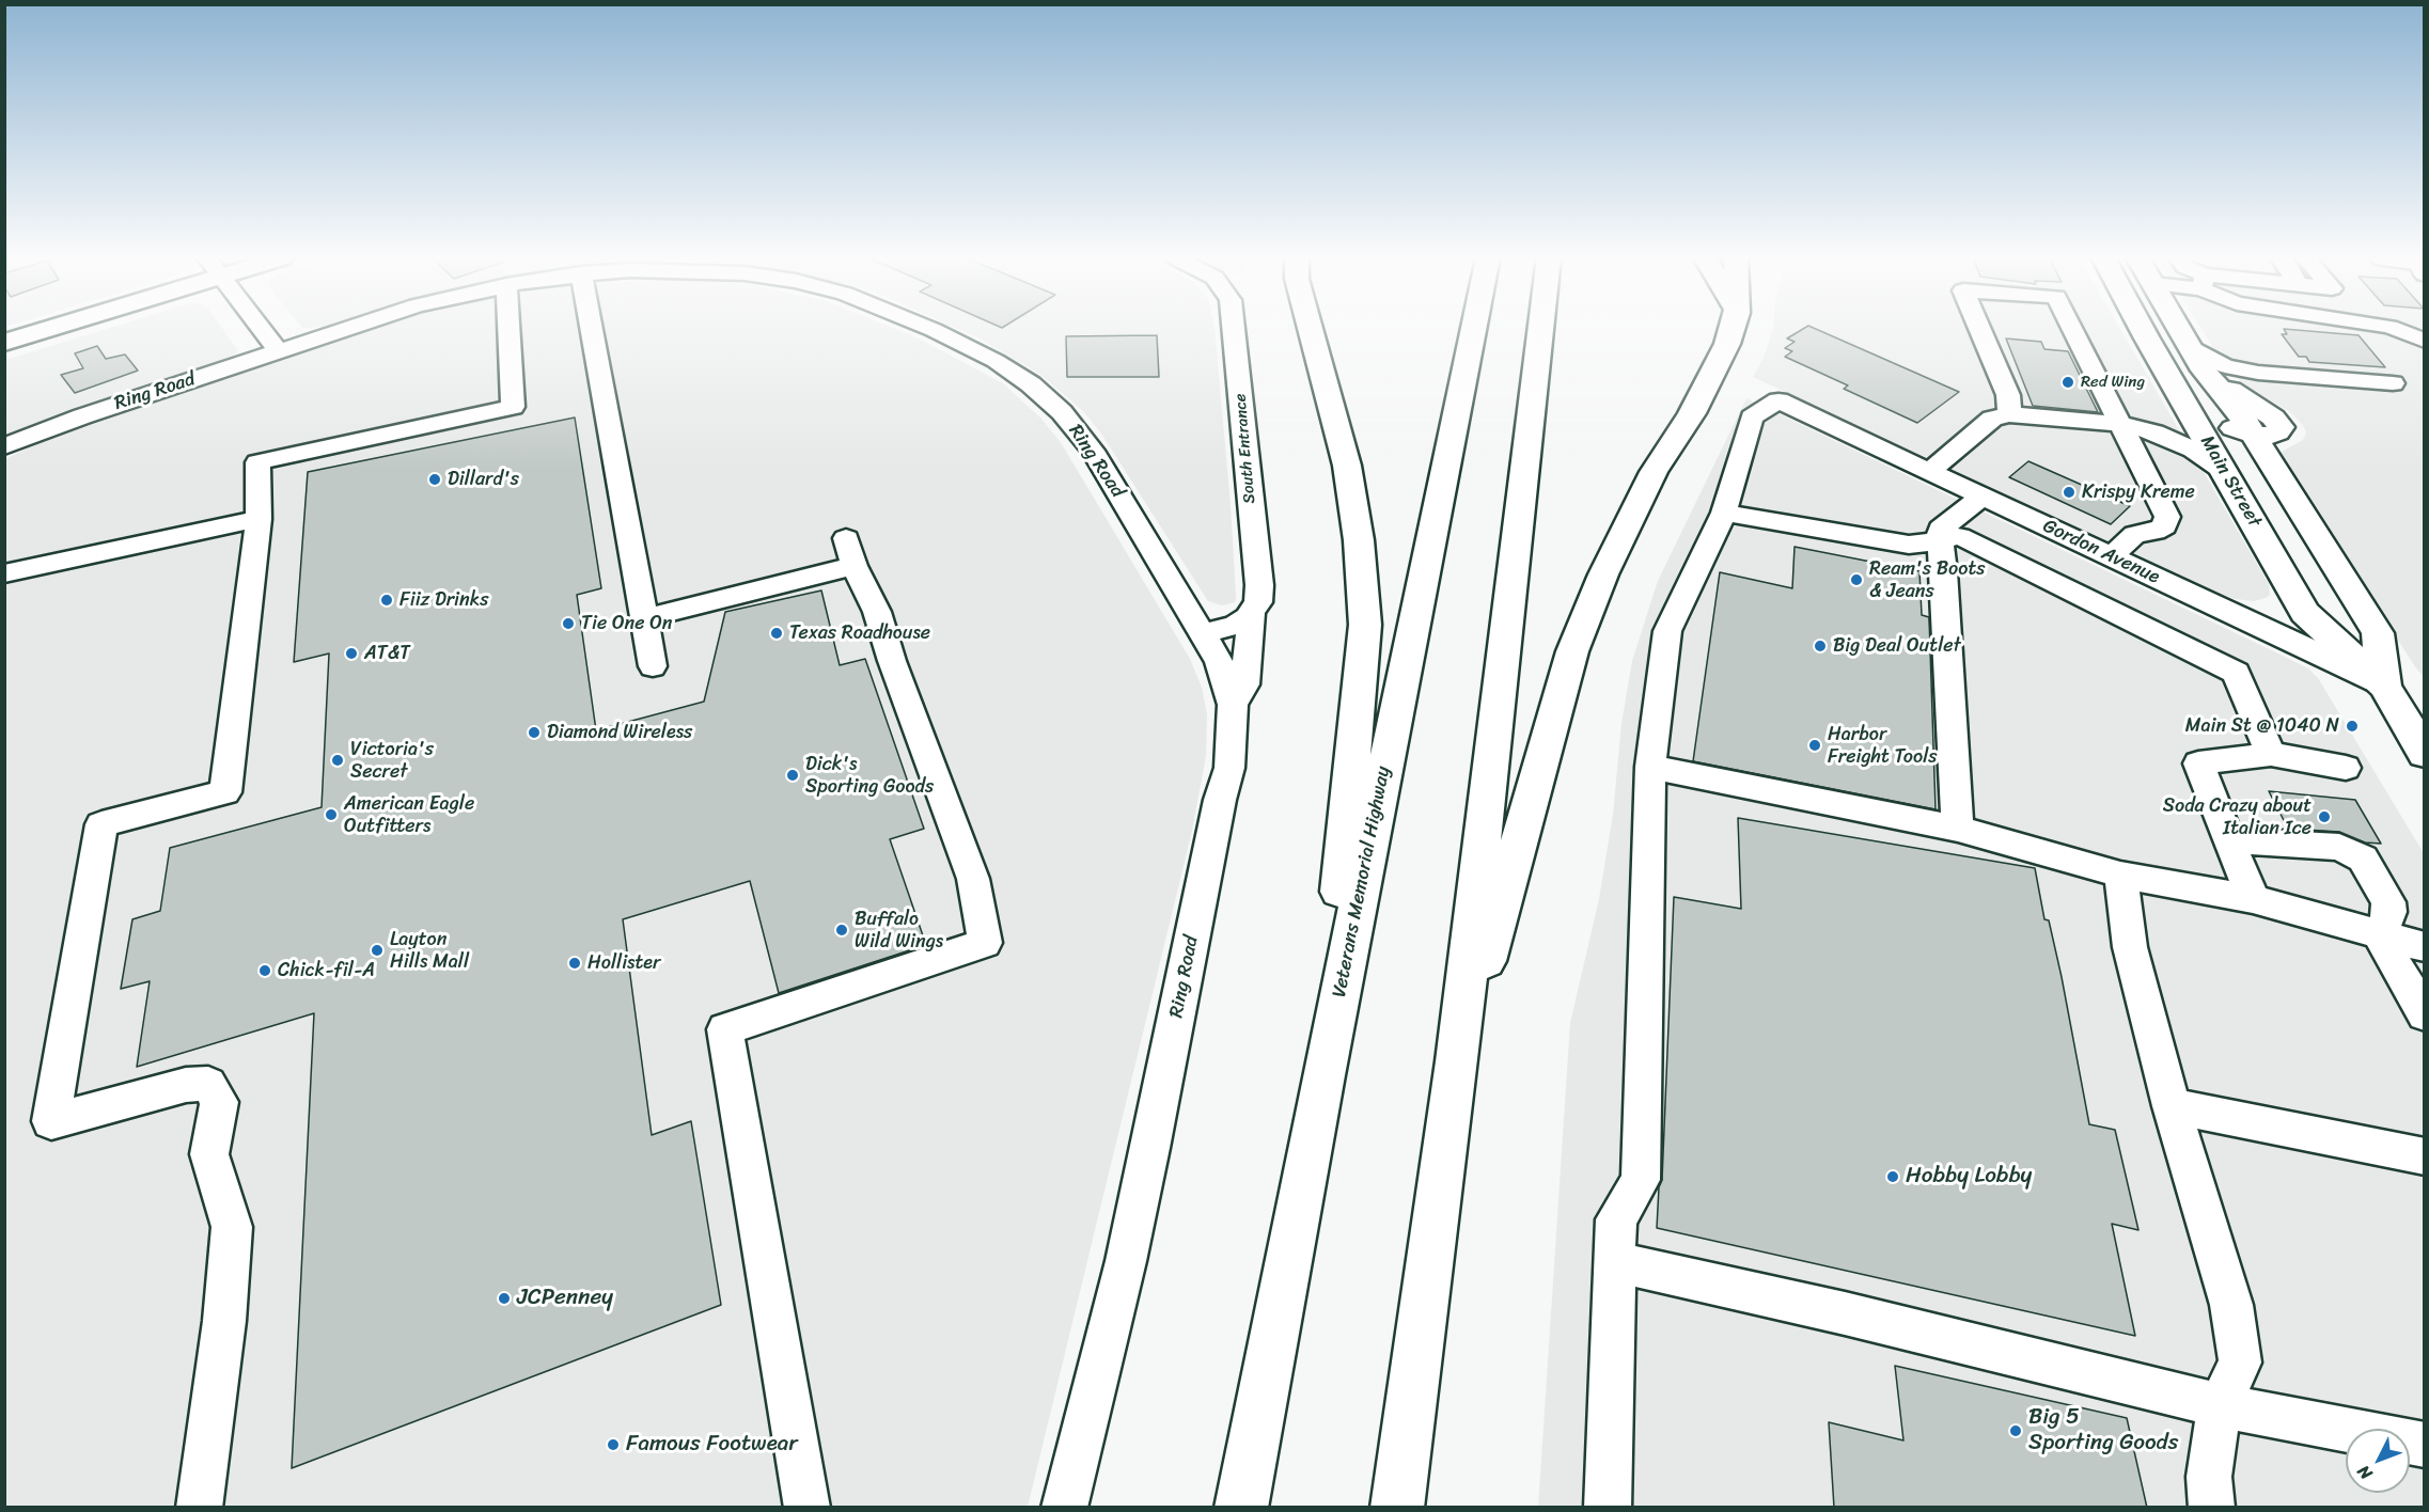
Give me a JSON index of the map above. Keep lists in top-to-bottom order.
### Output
{
  "streets": {
    "main road": ["Main Street", "Gordon Avenue", "Veterans Memorial Highway"],
    "street": ["Ring Road", "South Entrance"]
  },
  "crossings": [
    ["Ring Road", "South Entrance"],
    ["Main Street", "Gordon Avenue"]
  ],
  "places": [
    "Red Wing",
    "Dillard's",
    "Krispy Kreme",
    "Ream's Boots & Jeans",
    "Fiiz Drinks",
    "Tie One On",
    "Texas Roadhouse",
    "Big Deal Outlet",
    "AT&T",
    "Main St @ 1040 N",
    "Diamond Wireless",
    "Harbor Freight Tools",
    "Victoria's Secret",
    "Dick's Sporting Goods",
    "American Eagle Outfitters",
    "Soda Crazy about Italian Ice",
    "Buffalo Wild Wings",
    "Layton Hills Mall",
    "Hollister",
    "Chick-fil-A",
    "Hobby Lobby",
    "JCPenney",
    "Big 5 Sporting Goods",
    "Famous Footwear"
  ],
  "north": "bottom left"
}
